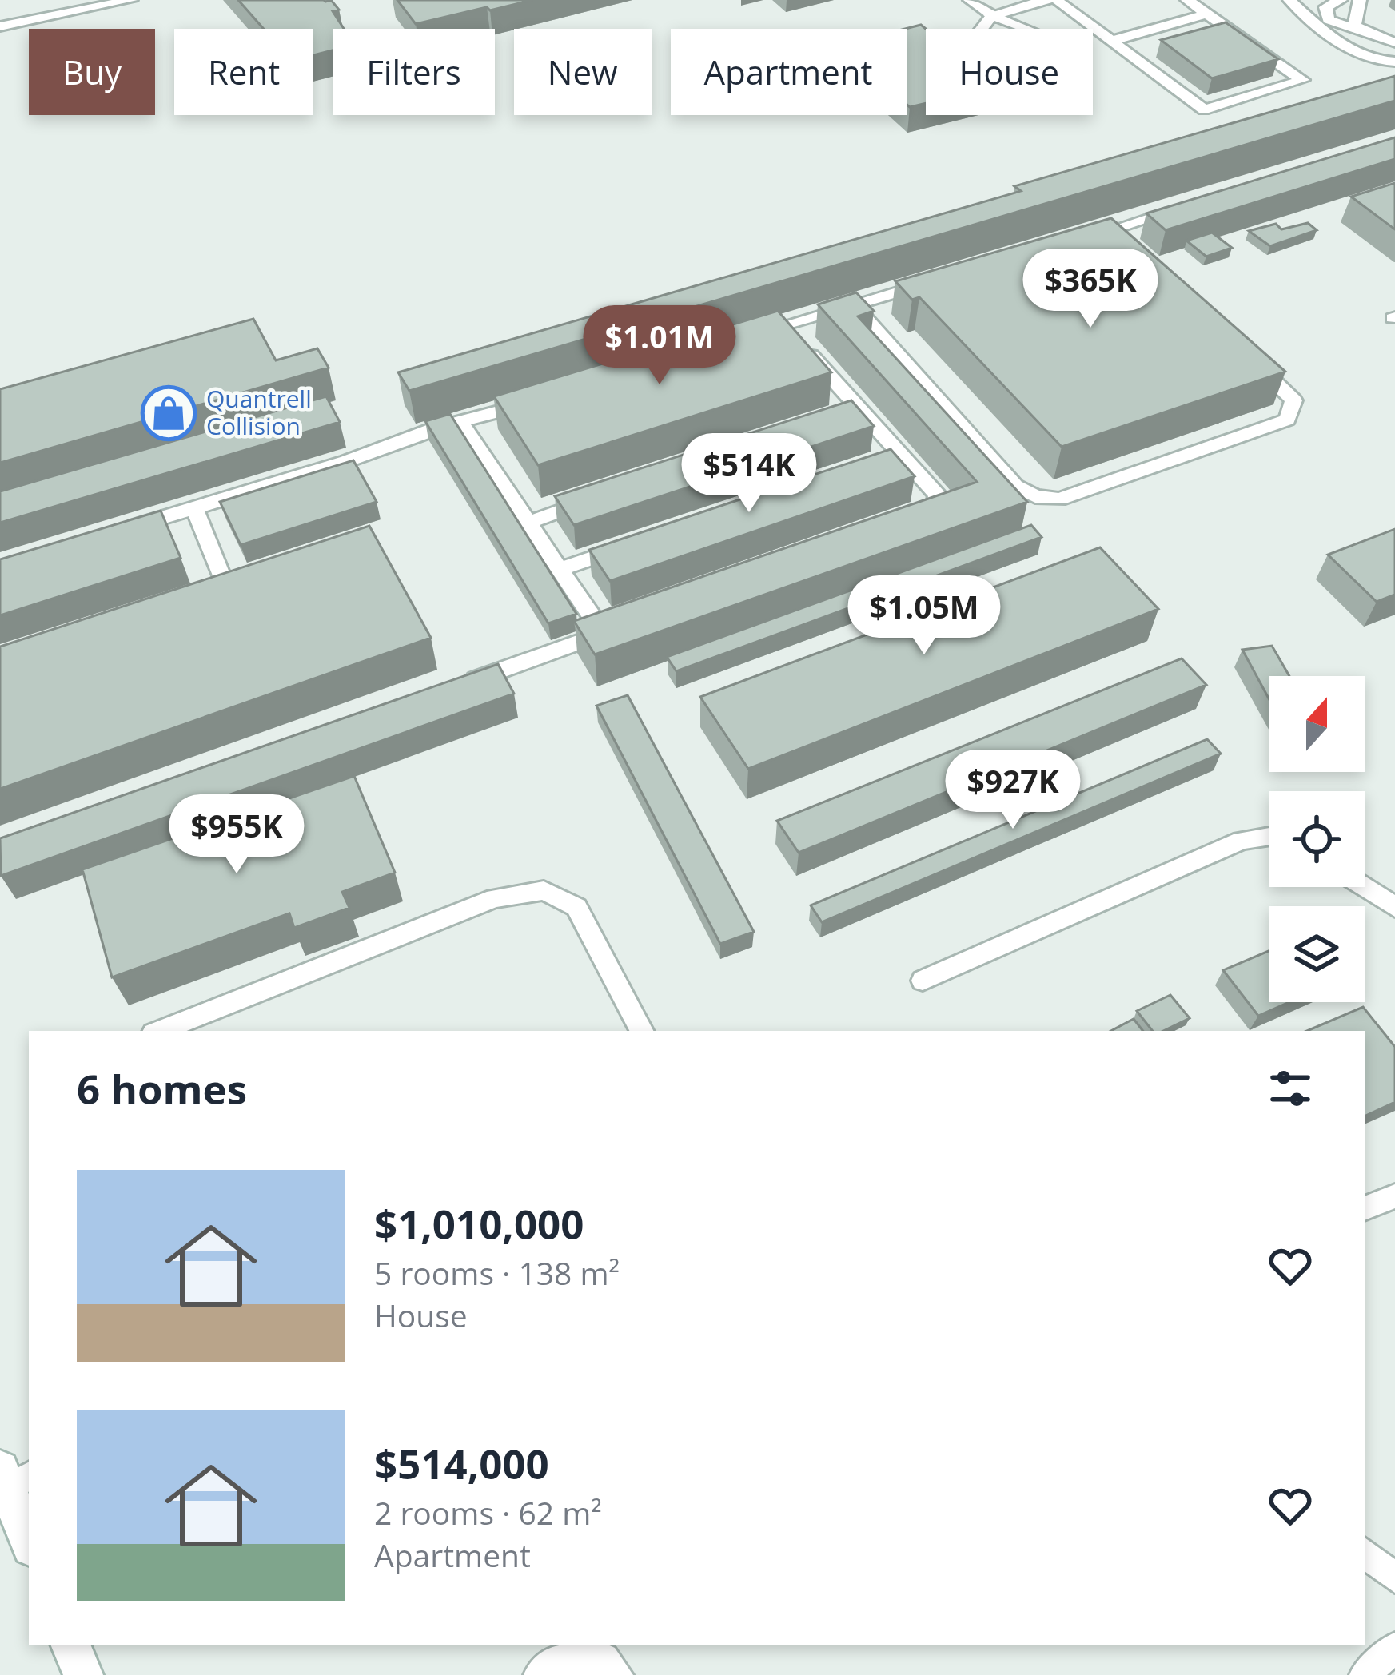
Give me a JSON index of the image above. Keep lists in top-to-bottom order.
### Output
{
  "places": {
    "shop": ["Quantrell Collision"]
  },
  "north": "top",
  "page": {
    "chip": [
      "Buy",
      "Rent",
      "Filters",
      "New",
      "Apartment",
      "House"
    ],
    "price": [
      "$365K",
      "$1.01M",
      "$514K",
      "$1.05M",
      "$927K",
      "$955K"
    ],
    "heading": "6 homes",
    "list": [
      {
        "name": "$1,010,000",
        "note": "5 rooms · 138 m² · House"
      },
      {
        "name": "$514,000",
        "note": "2 rooms · 62 m² · Apartment"
      }
    ]
  }
}
